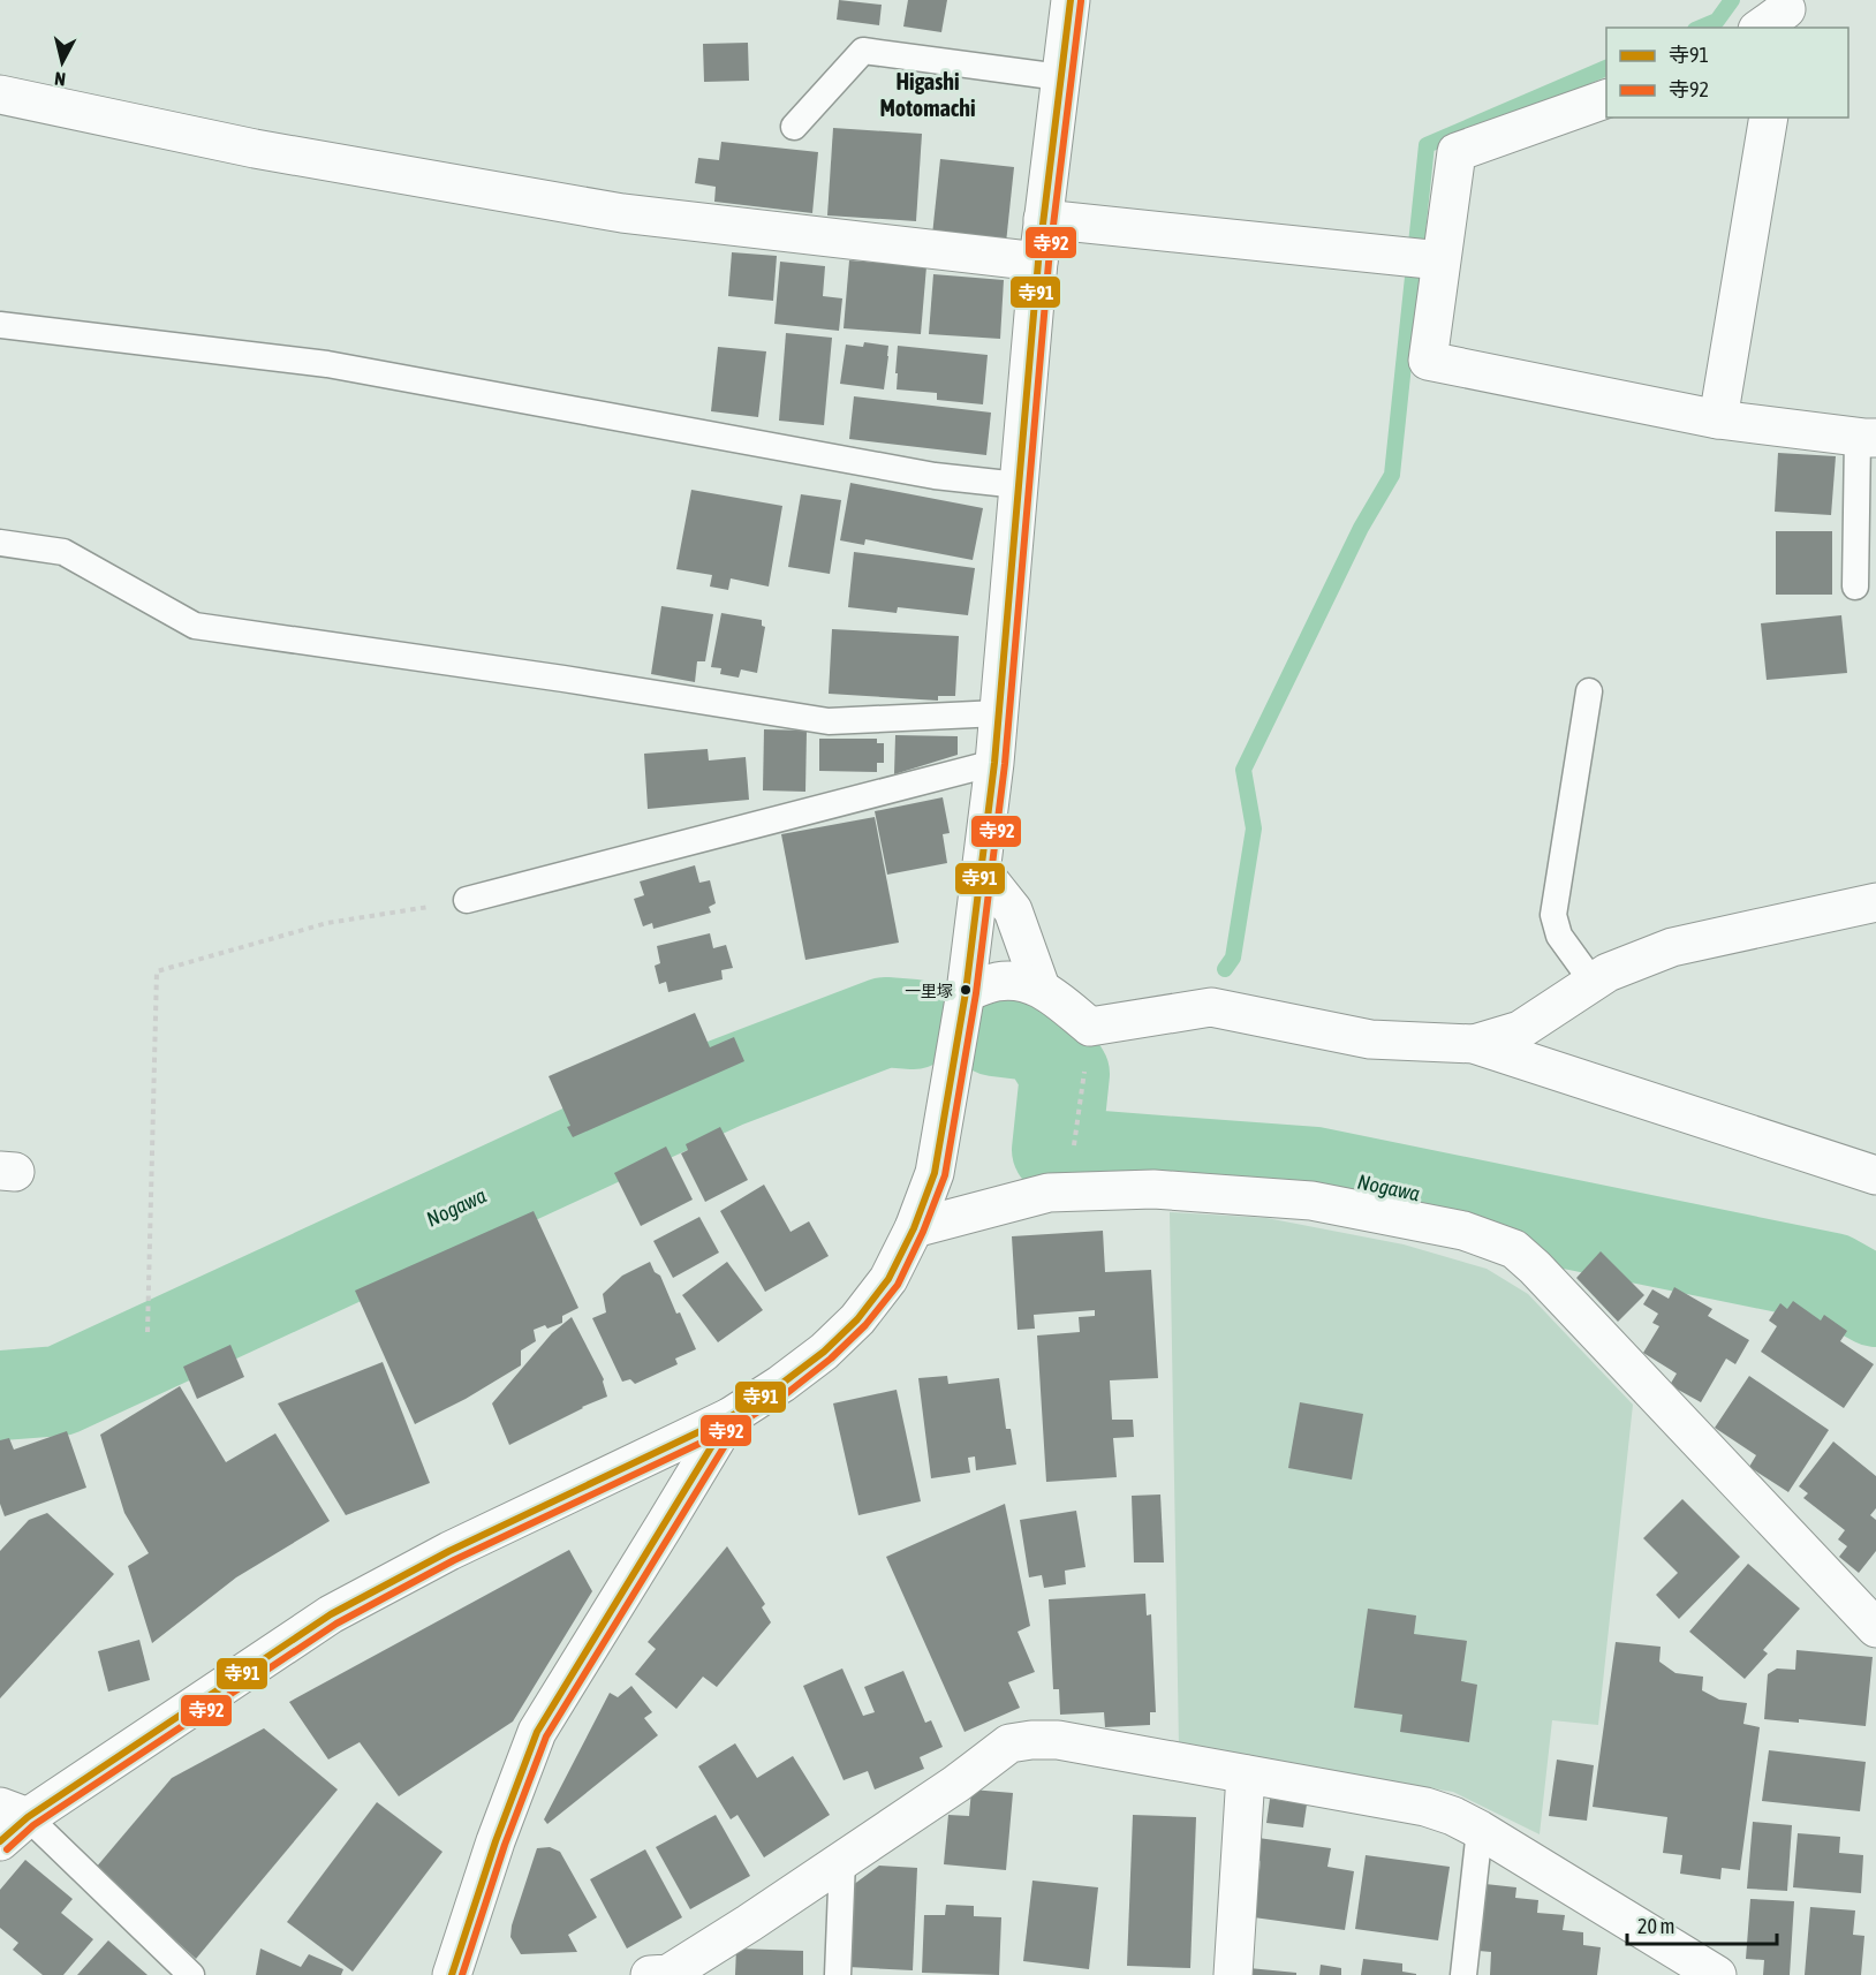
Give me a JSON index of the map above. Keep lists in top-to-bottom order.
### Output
{
  "districts": ["Higashi Motomachi"],
  "water": ["Nogawa"],
  "places": ["一里塚"],
  "lines": ["transit line 寺91", "transit line 寺92"],
  "legend": ["寺91", "寺92"],
  "scale_bar": "20 m",
  "north": "bottom"
}
